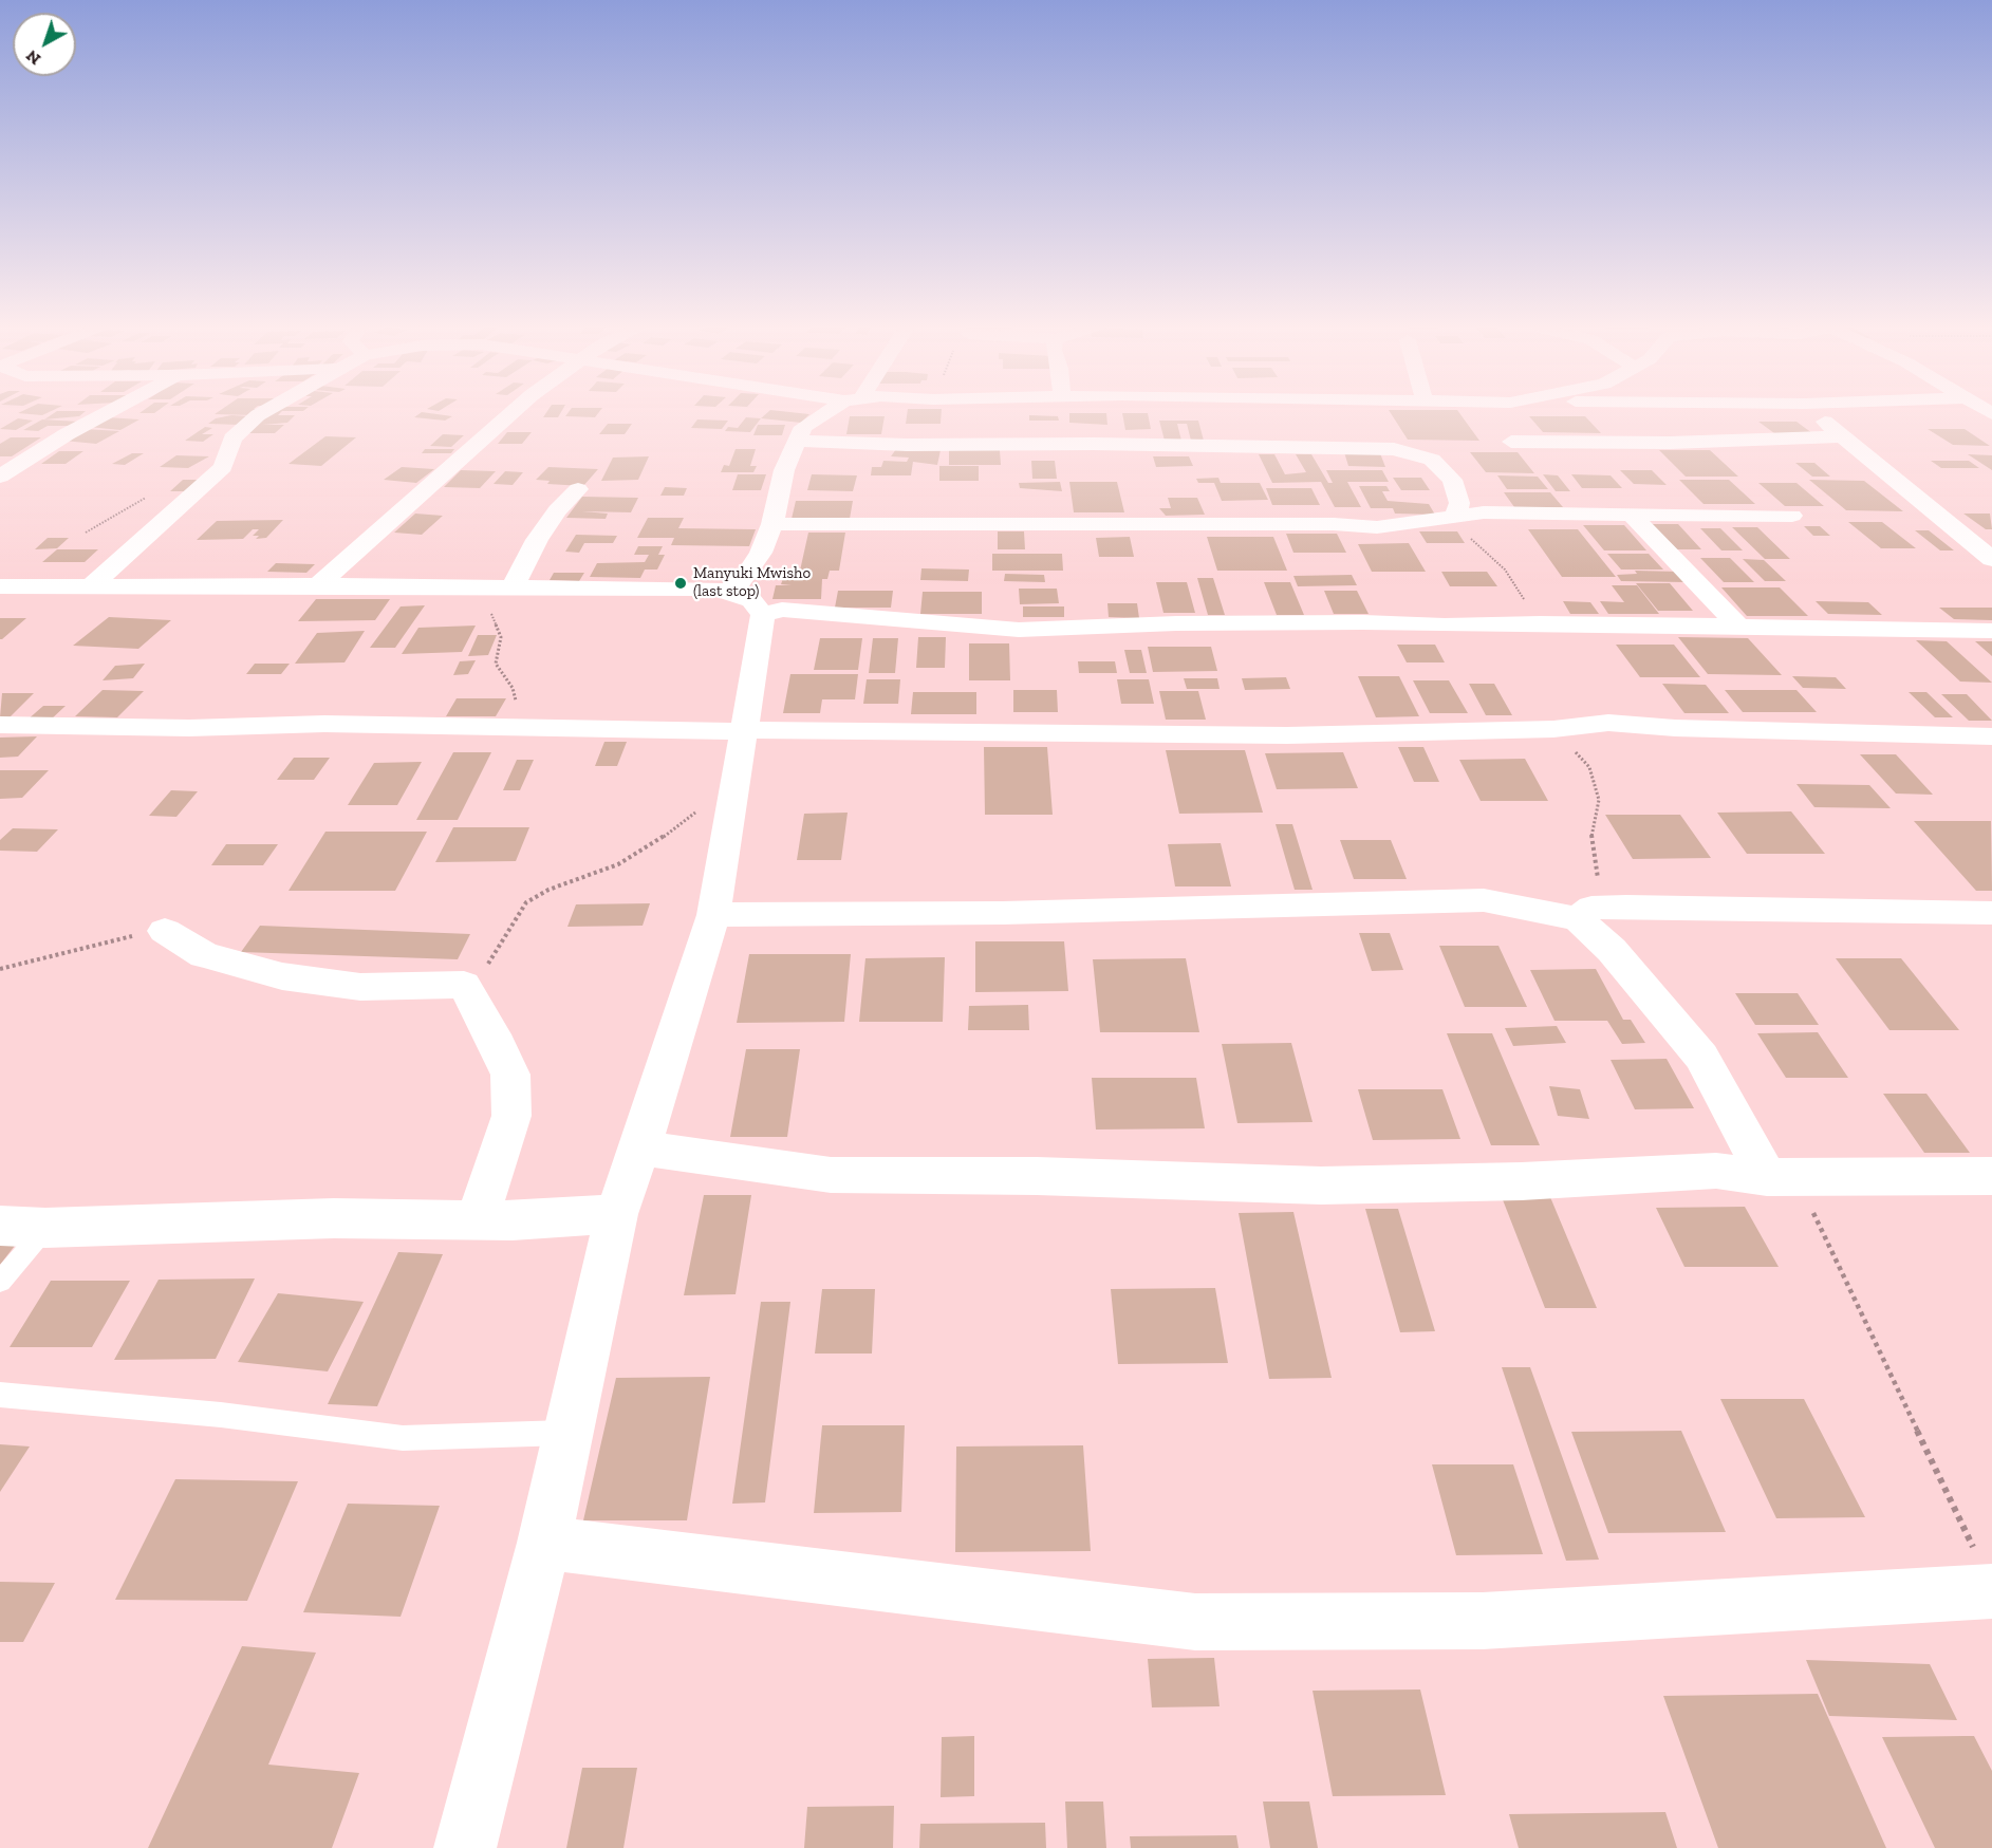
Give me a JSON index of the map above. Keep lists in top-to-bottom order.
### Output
{
  "places": ["Manyuki Mwisho (last stop)"],
  "north": "bottom left"
}
